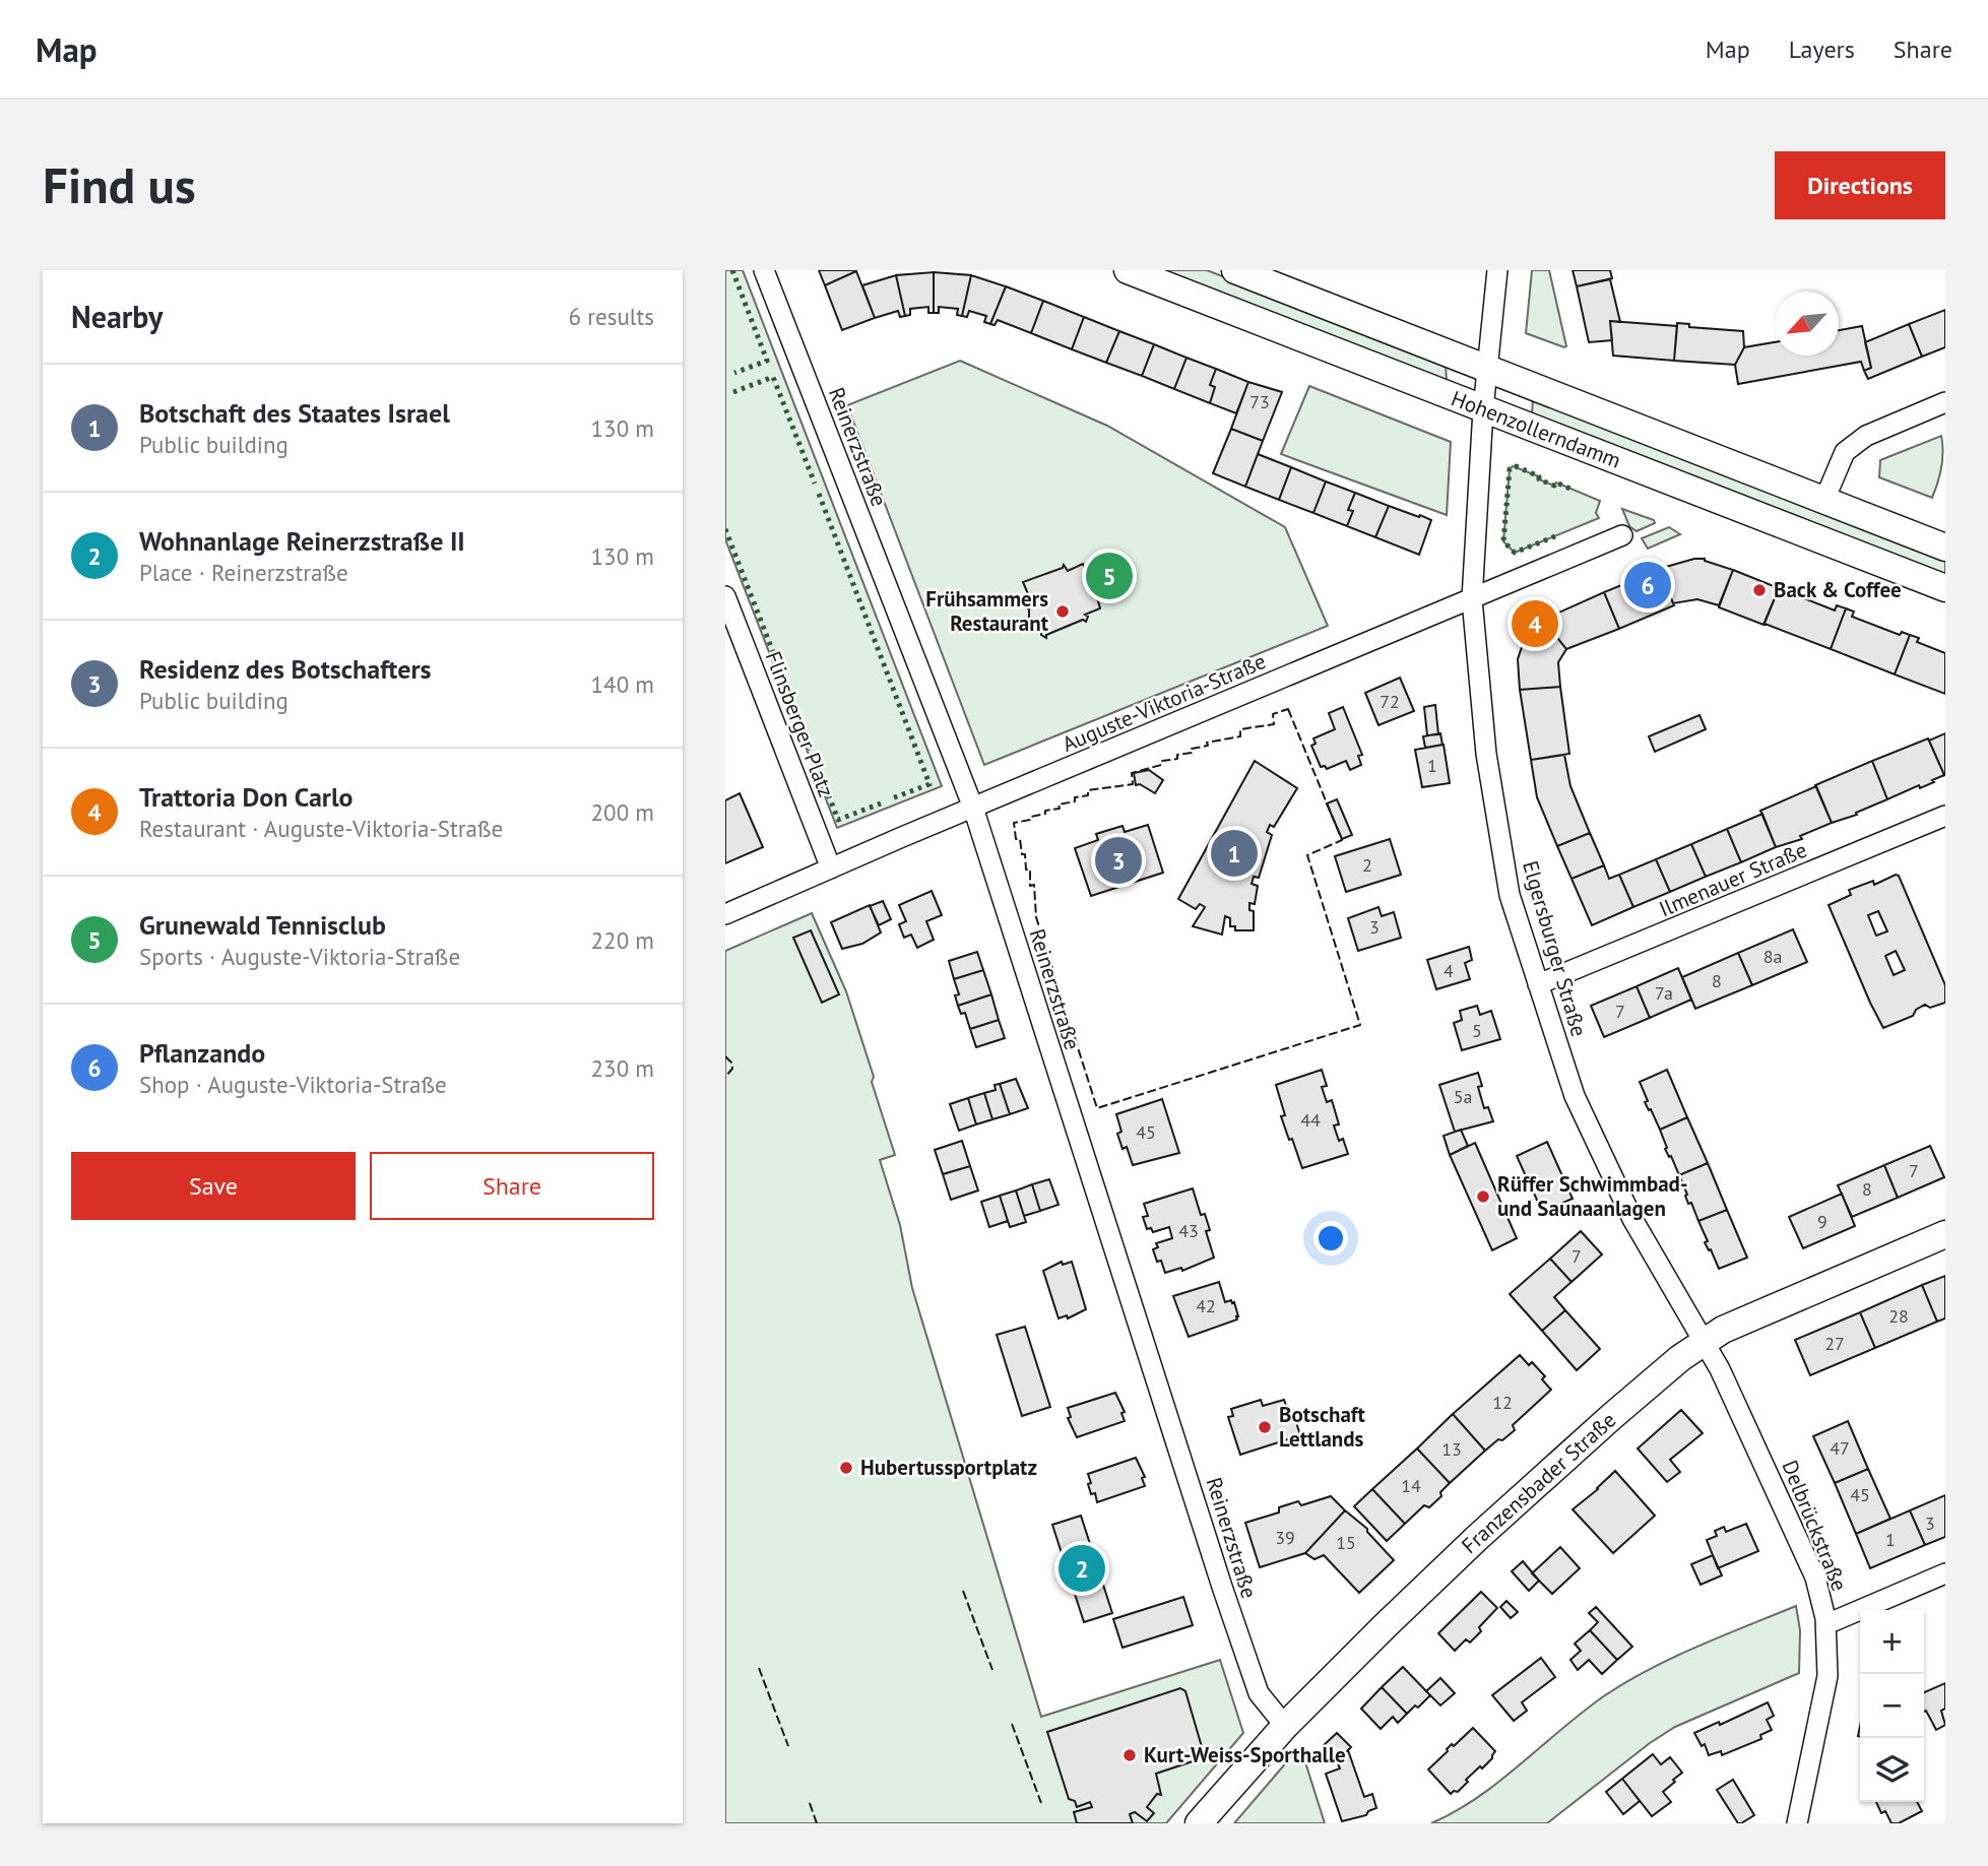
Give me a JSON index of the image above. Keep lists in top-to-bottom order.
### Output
{
  "streets": {
    "main road": ["Hohenzollerndamm", "Franzensbader Straße"],
    "street": [
      "Reinerzstraße",
      "Auguste-Viktoria-Straße",
      "Flinsberger Platz",
      "Ilmenauer Straße",
      "Elgersburger Straße",
      "Delbrückstraße"
    ]
  },
  "crossings": [
    ["Hohenzollerndamm", "Elgersburger Straße"],
    ["Reinerzstraße", "Auguste-Viktoria-Straße"],
    ["Reinerzstraße", "Franzensbader Straße"],
    ["Auguste-Viktoria-Straße", "Flinsberger Platz"],
    ["Auguste-Viktoria-Straße", "Elgersburger Straße"],
    ["Ilmenauer Straße", "Elgersburger Straße"],
    ["Elgersburger Straße", "Franzensbader Straße"],
    ["Elgersburger Straße", "Delbrückstraße"],
    ["Franzensbader Straße", "Delbrückstraße"]
  ],
  "places": [
    "Back & Coffee",
    "Frühsammers Restaurant",
    "Rüffer Schwimmbad- und Saunaanlagen",
    "Botschaft Lettlands",
    "Hubertussportplatz",
    "Kurt-Weiss-Sporthalle"
  ],
  "house_numbers": [
    "73",
    "72",
    "1",
    "2",
    "3",
    "8a",
    "4",
    "8",
    "7a",
    "7",
    "5",
    "5a",
    "44",
    "45",
    "7",
    "8",
    "9",
    "43",
    "7",
    "42",
    "28",
    "27",
    "12",
    "47",
    "13",
    "14",
    "45",
    "3",
    "39",
    "1",
    "15"
  ],
  "north": "bottom left",
  "page": {
    "header": "Map",
    "nav": ["Map", "Layers", "Share"],
    "buttons": [
      "Directions",
      ["Save", "Share"]
    ],
    "title": "Find us",
    "heading": ["Nearby", "6 results"],
    "list": [
      {
        "mark": "1",
        "name": "Botschaft des Staates Israel",
        "note": "Public building",
        "value": "130 m"
      },
      {
        "mark": "2",
        "name": "Wohnanlage Reinerzstraße II",
        "note": "Place · Reinerzstraße",
        "value": "130 m"
      },
      {
        "mark": "3",
        "name": "Residenz des Botschafters",
        "note": "Public building",
        "value": "140 m"
      },
      {
        "mark": "4",
        "name": "Trattoria Don Carlo",
        "note": "Restaurant · Auguste-Viktoria-Straße",
        "value": "200 m"
      },
      {
        "mark": "5",
        "name": "Grunewald Tennisclub",
        "note": "Sports · Auguste-Viktoria-Straße",
        "value": "220 m"
      },
      {
        "mark": "6",
        "name": "Pflanzando",
        "note": "Shop · Auguste-Viktoria-Straße",
        "value": "230 m"
      }
    ],
    "pins": [
      "5",
      "6",
      "4",
      "1",
      "3",
      "2"
    ],
    "map_buttons": ["+", "−"]
  }
}
